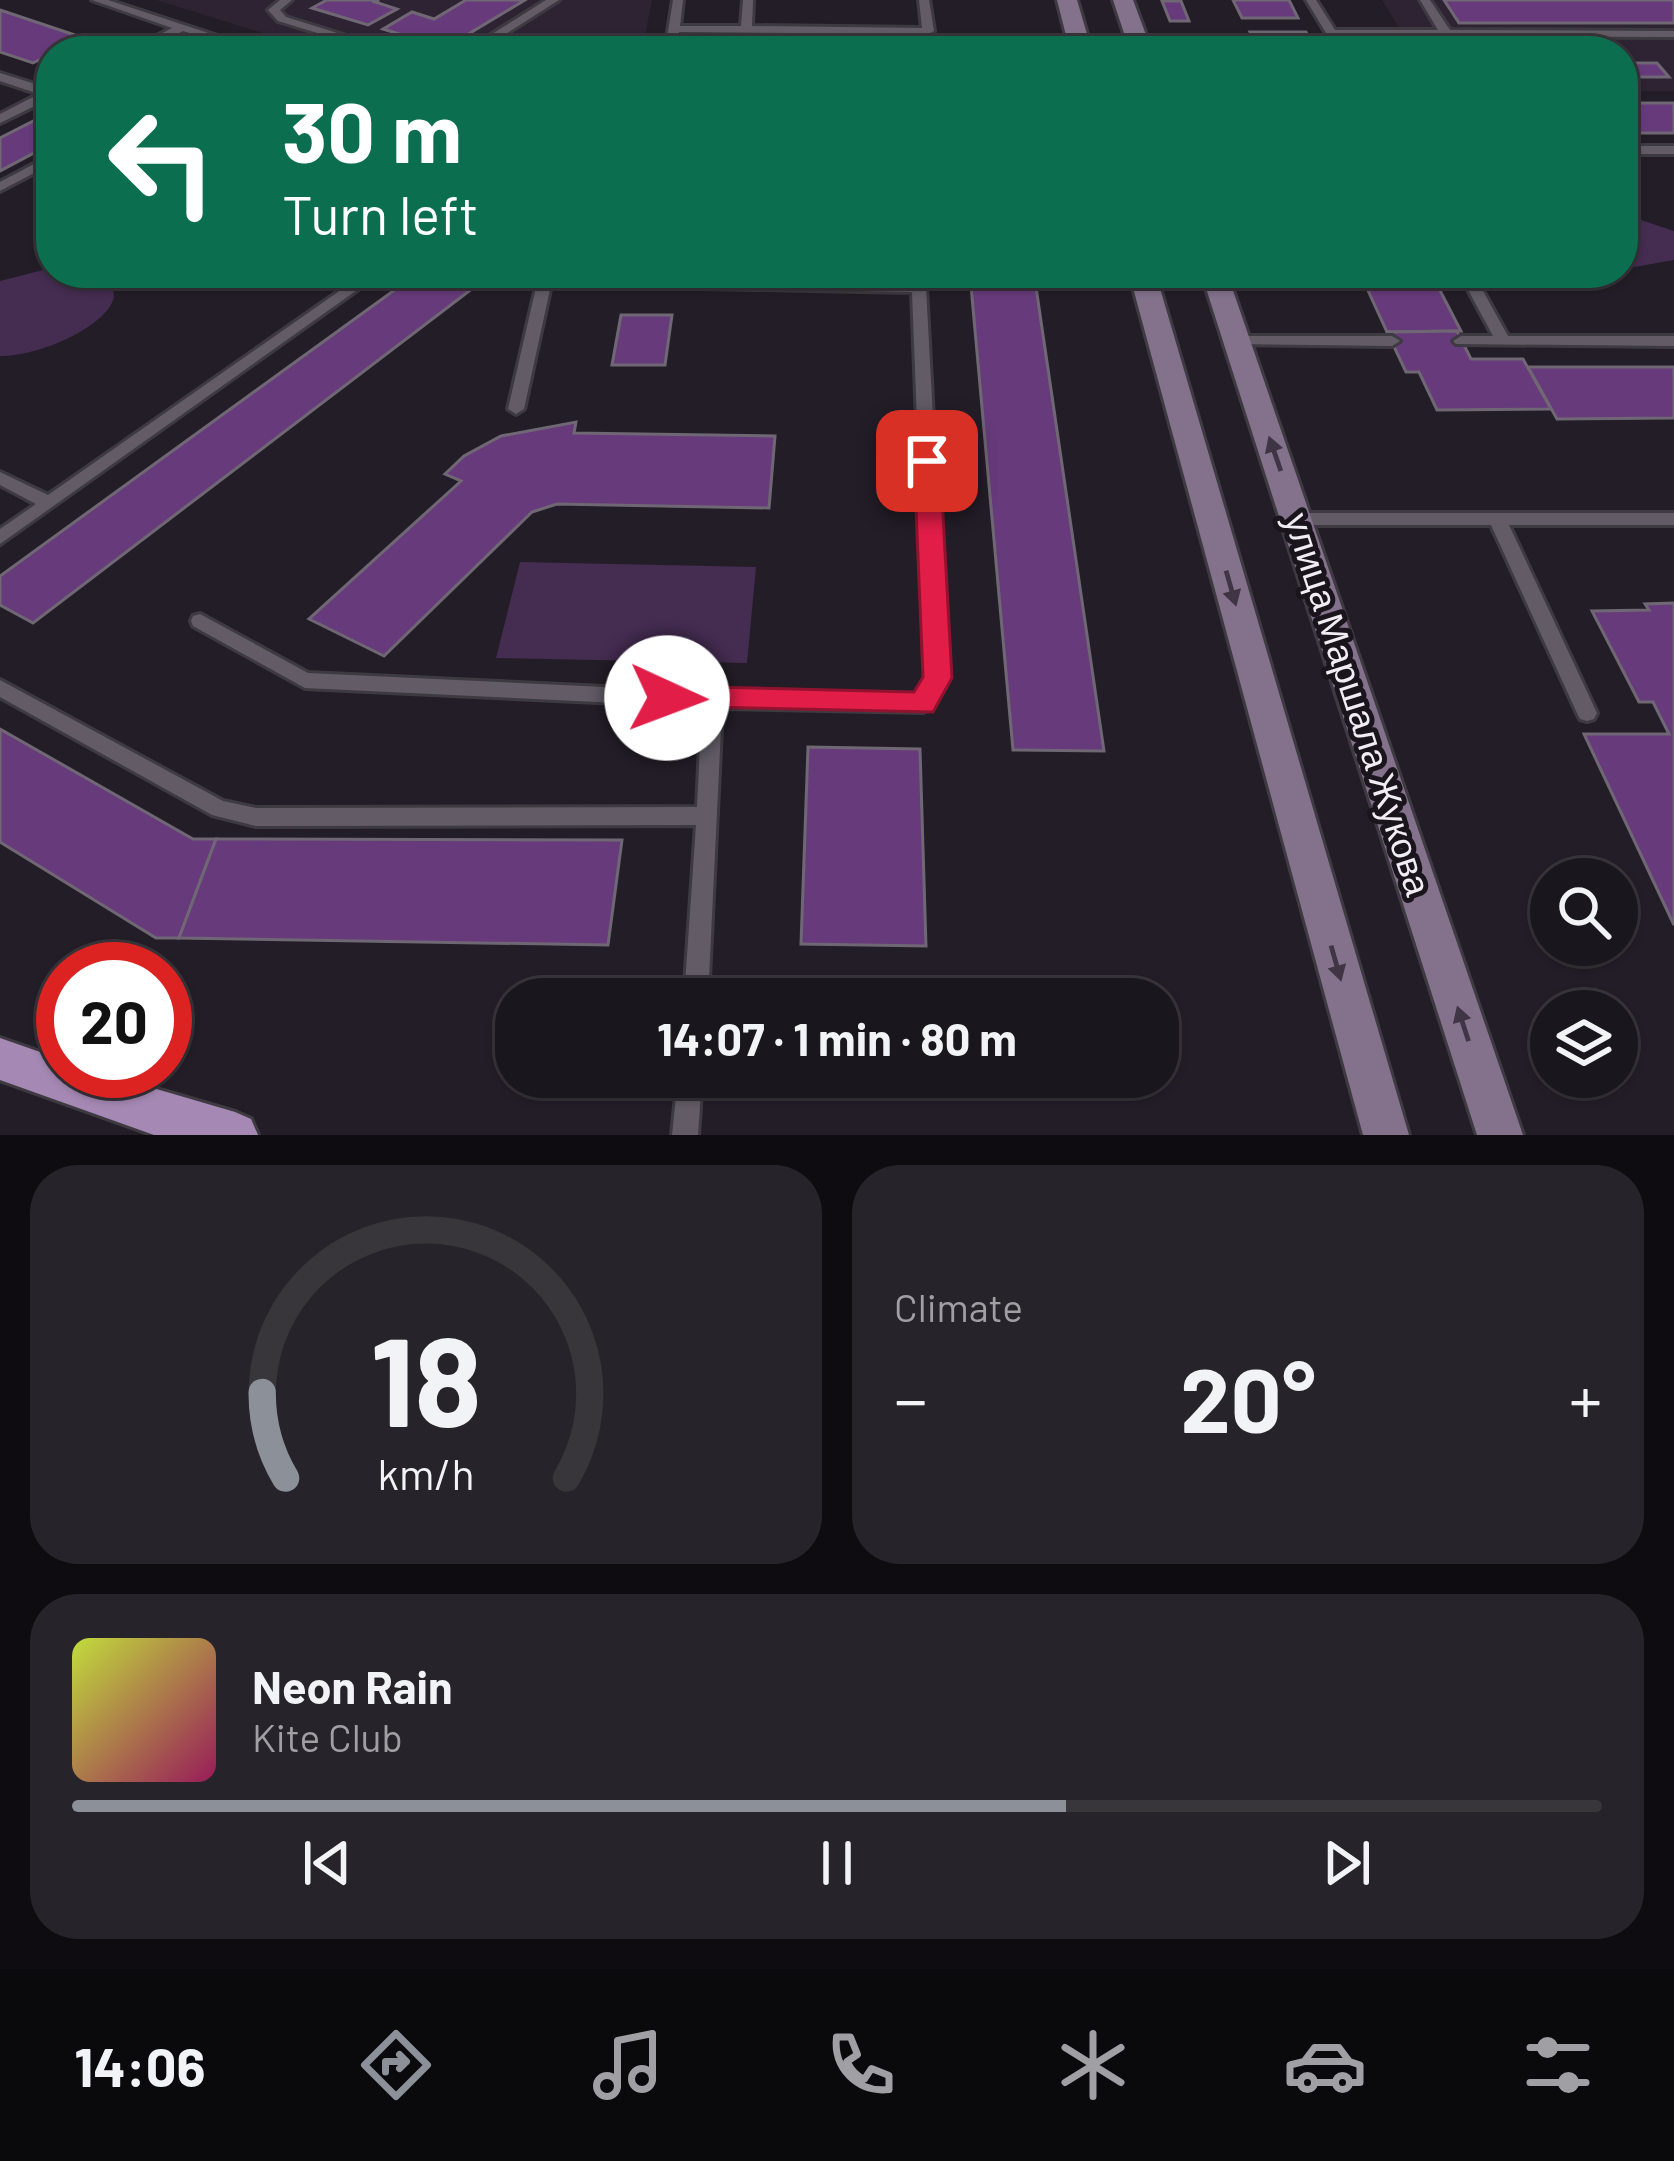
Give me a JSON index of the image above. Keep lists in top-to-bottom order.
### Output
{
  "streets": {
    "main road": ["улица Маршала Жукова"]
  },
  "page": {
    "turn": ["30 m", "Turn left"],
    "limit": "20",
    "trip": "14:07 · 1 min · 80 m",
    "tile": "Climate",
    "heat": ["−", "20°", "+"],
    "song": ["Neon Rain", "Kite Club"],
    "tabs": "14:06",
    "gauge": ["18", "km/h"]
  }
}
